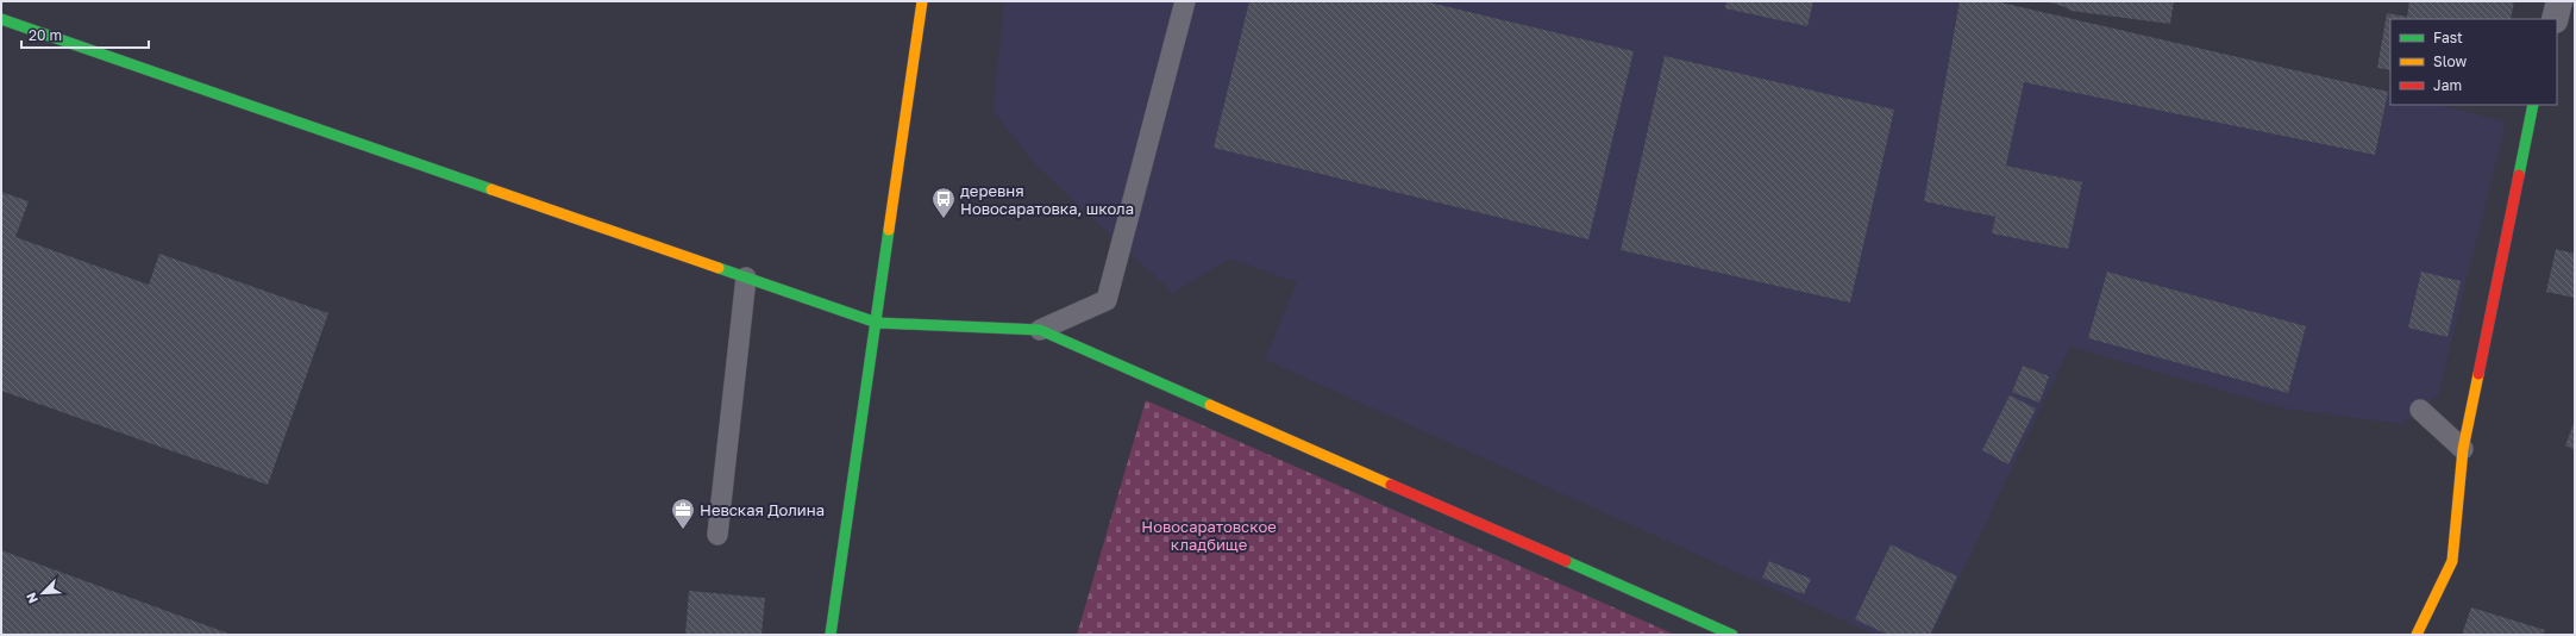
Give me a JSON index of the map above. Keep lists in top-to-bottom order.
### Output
{
  "parks": ["Новосаратовское кладбище"],
  "places": {
    "bus stop": ["деревня Новосаратовка, школа"],
    "office": ["Невская Долина"]
  },
  "legend": ["Fast", "Slow", "Jam"],
  "scale_bar": "20 m",
  "north": "bottom left"
}
